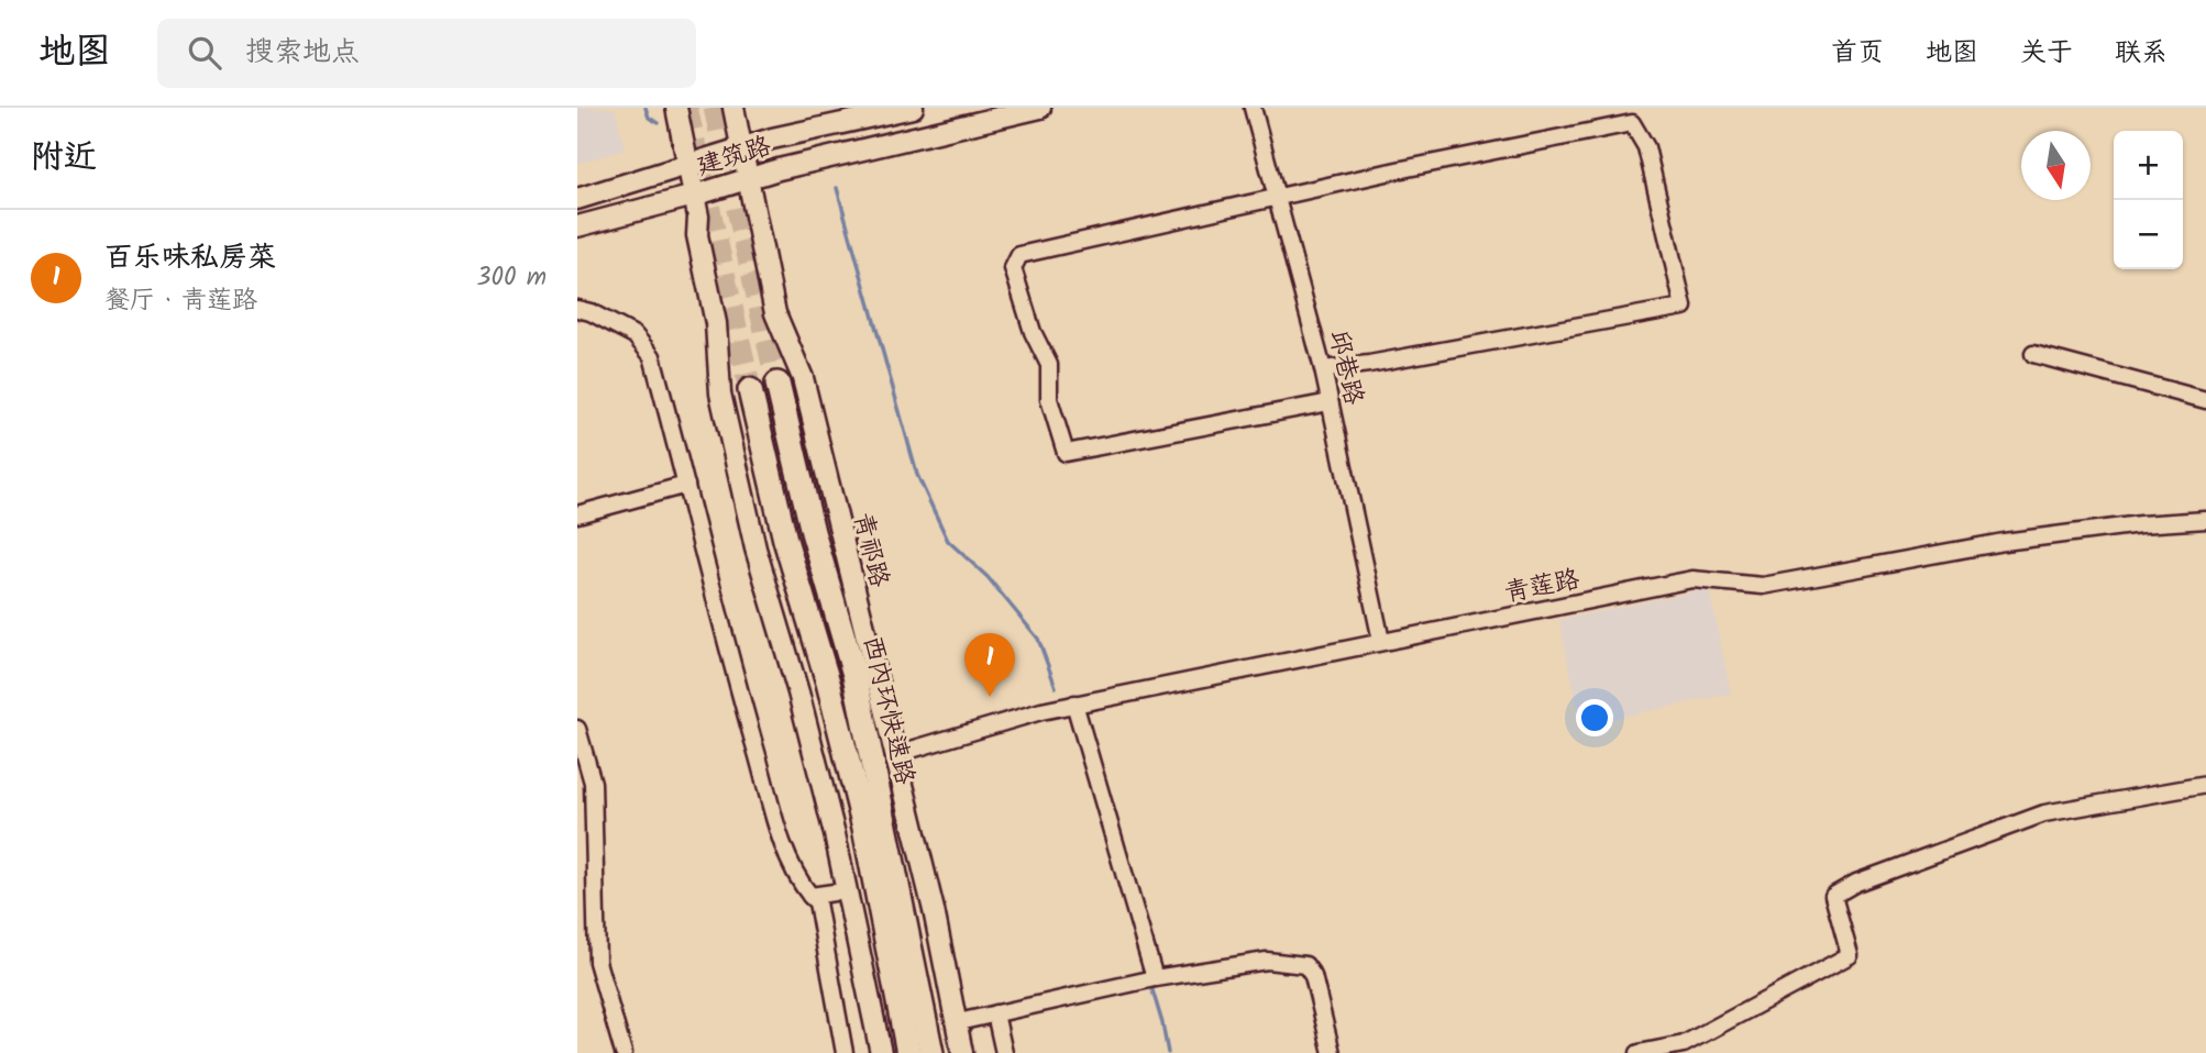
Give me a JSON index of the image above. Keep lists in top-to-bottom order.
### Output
{
  "streets": {
    "highway": ["西内环快速路"],
    "main road": ["建筑路", "青祁路"],
    "street": ["邱巷路", "青莲路"]
  },
  "crossings": [
    ["建筑路", "青祁路"],
    ["邱巷路", "青莲路"],
    ["青祁路", "青莲路"]
  ],
  "north": "bottom",
  "page": {
    "header": "地图",
    "search": "搜索地点",
    "nav": [
      "首页",
      "地图",
      "关于",
      "联系"
    ],
    "heading": "附近",
    "map_buttons": ["+", "−"],
    "list": [
      {
        "mark": "1",
        "name": "百乐味私房菜",
        "note": "餐厅 · 青莲路",
        "value": "300 m"
      }
    ],
    "pins": "1"
  }
}
